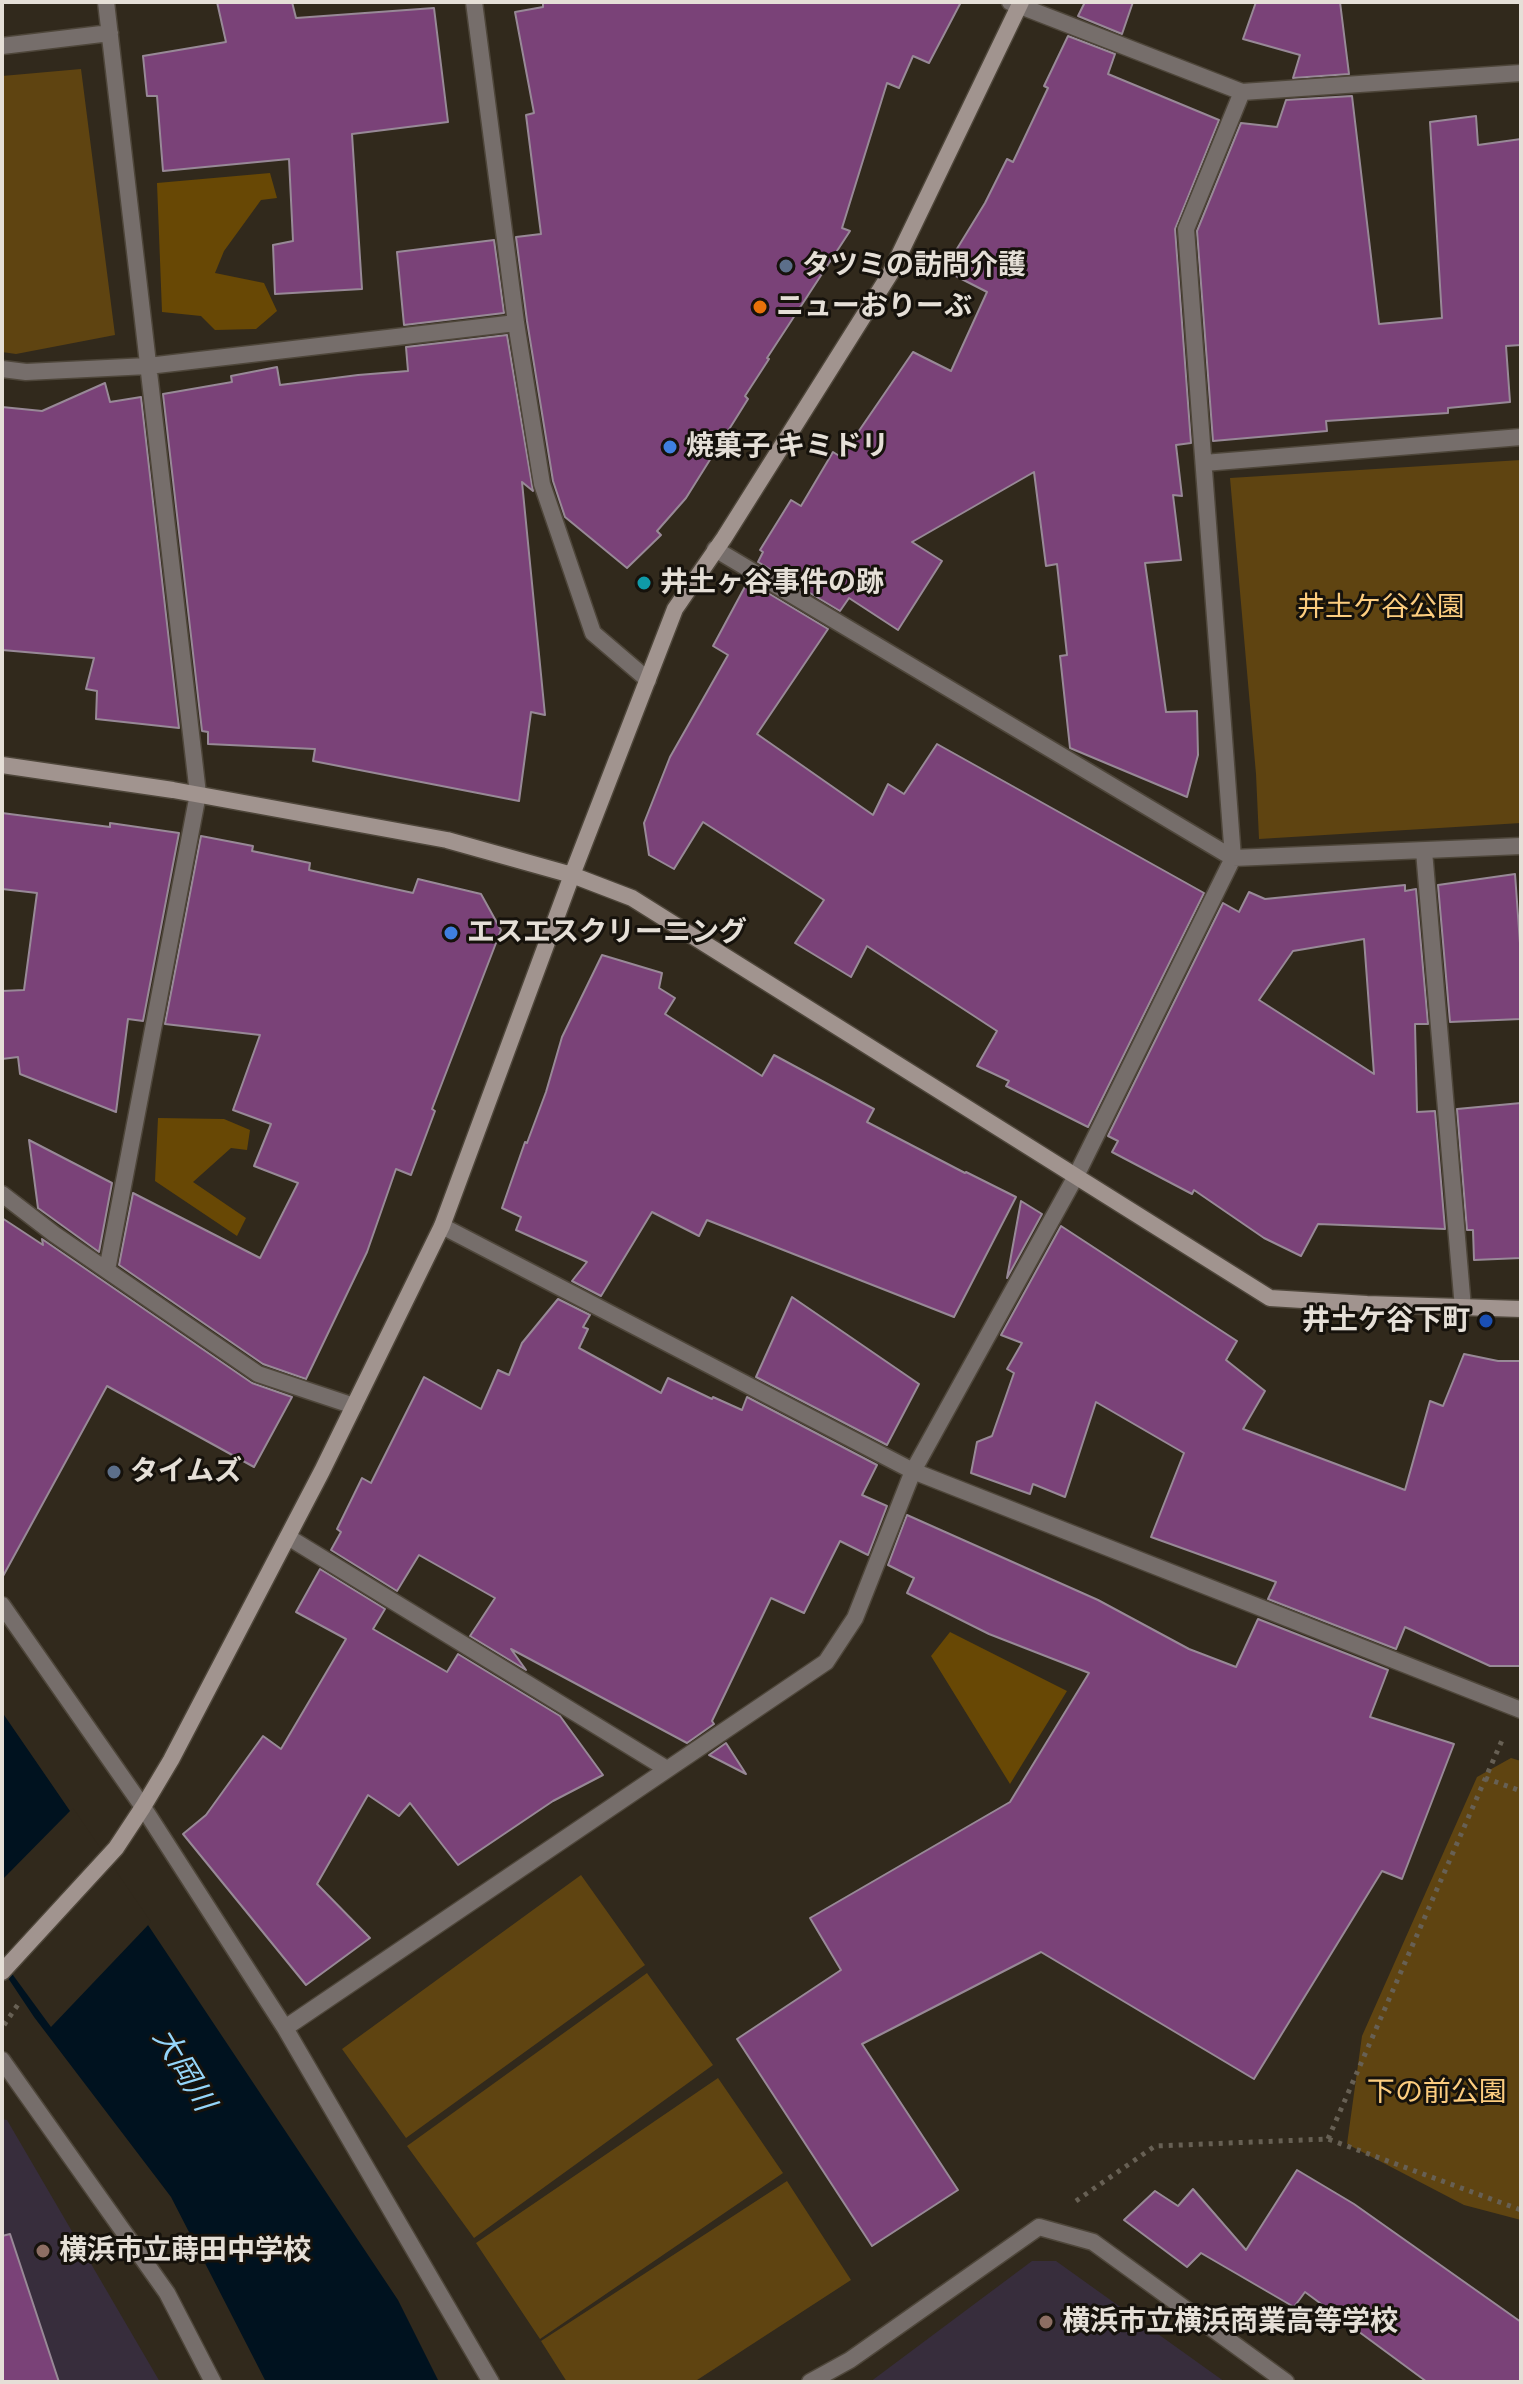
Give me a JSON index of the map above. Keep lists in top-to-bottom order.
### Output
{
  "water": ["大岡川"],
  "parks": ["井土ケ谷公園", "下の前公園"],
  "places": [
    "タツミの訪問介護",
    "ニューおりーぶ",
    "焼菓子 キミドリ",
    "井土ヶ谷事件の跡",
    "エスエスクリーニング",
    "井土ケ谷下町",
    "タイムズ",
    "横浜市立蒔田中学校",
    "横浜市立横浜商業高等学校"
  ]
}
